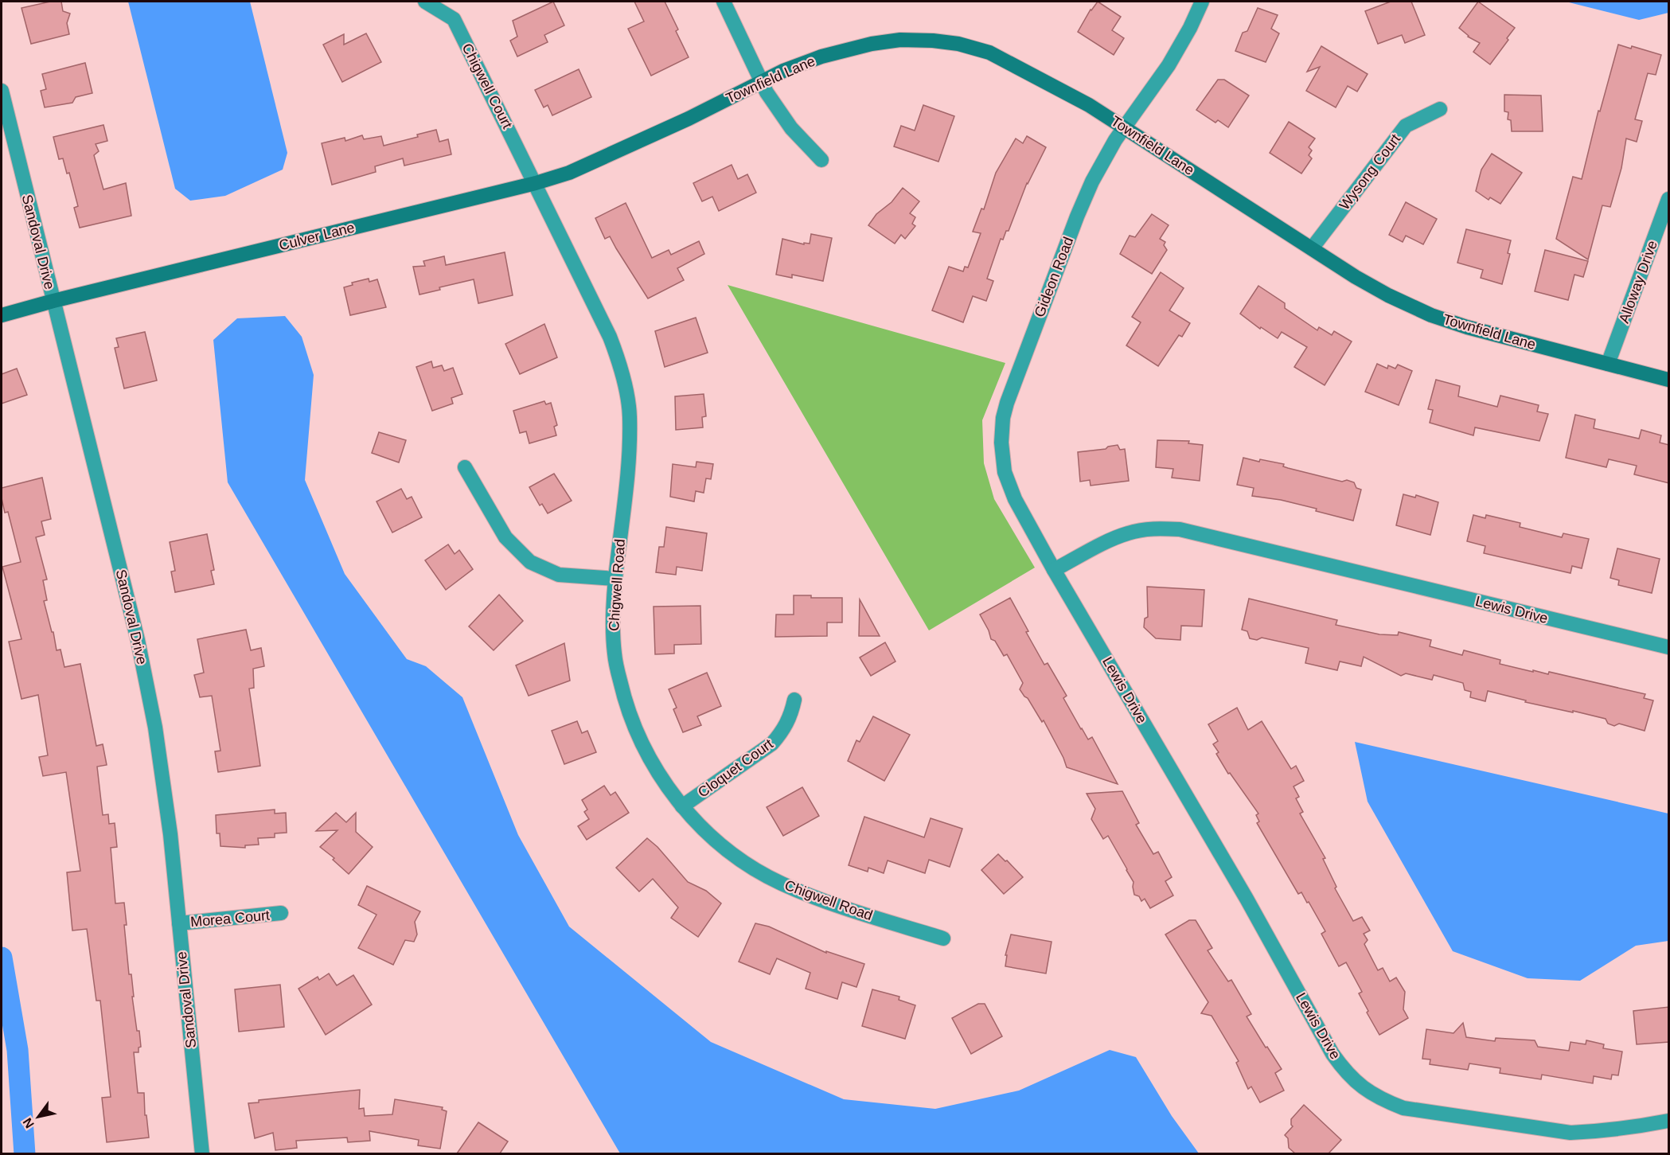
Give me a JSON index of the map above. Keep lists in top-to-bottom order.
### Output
{
  "streets": {
    "street": [
      "Townfield Lane",
      "Chigwell Court",
      "Wysong Court",
      "Culver Lane",
      "Sandoval Drive",
      "Gideon Road",
      "Alloway Drive",
      "Chigwell Road",
      "Lewis Drive",
      "Cloquet Court",
      "Morea Court"
    ]
  },
  "crossings": [
    ["Townfield Lane", "Wysong Court"],
    ["Townfield Lane", "Culver Lane"],
    ["Townfield Lane", "Gideon Road"],
    ["Townfield Lane", "Alloway Drive"],
    ["Chigwell Court", "Culver Lane"],
    ["Chigwell Court", "Chigwell Road"],
    ["Culver Lane", "Sandoval Drive"],
    ["Culver Lane", "Chigwell Road"],
    ["Sandoval Drive", "Morea Court"],
    ["Gideon Road", "Lewis Drive"],
    ["Chigwell Road", "Cloquet Court"]
  ],
  "north": "bottom left"
}
